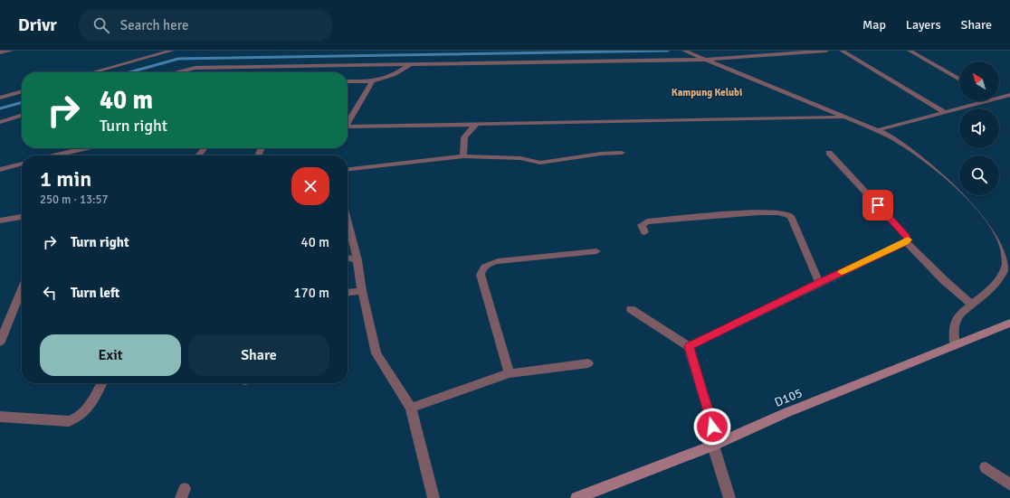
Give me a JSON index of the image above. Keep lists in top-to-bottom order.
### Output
{
  "streets": {
    "street": ["D105"]
  },
  "districts": ["Kampung Kelubi"],
  "north": "top left",
  "page": {
    "header": "Drivr",
    "search": "Search here",
    "nav": ["Map", "Layers", "Share"],
    "turn": ["40 m", "Turn right"],
    "heading": ["1 min", "250 m · 13:57"],
    "list": [
      {
        "name": "Turn right",
        "value": "40 m"
      },
      {
        "name": "Turn left",
        "value": "170 m"
      }
    ],
    "buttons": ["Exit", "Share"]
  }
}
